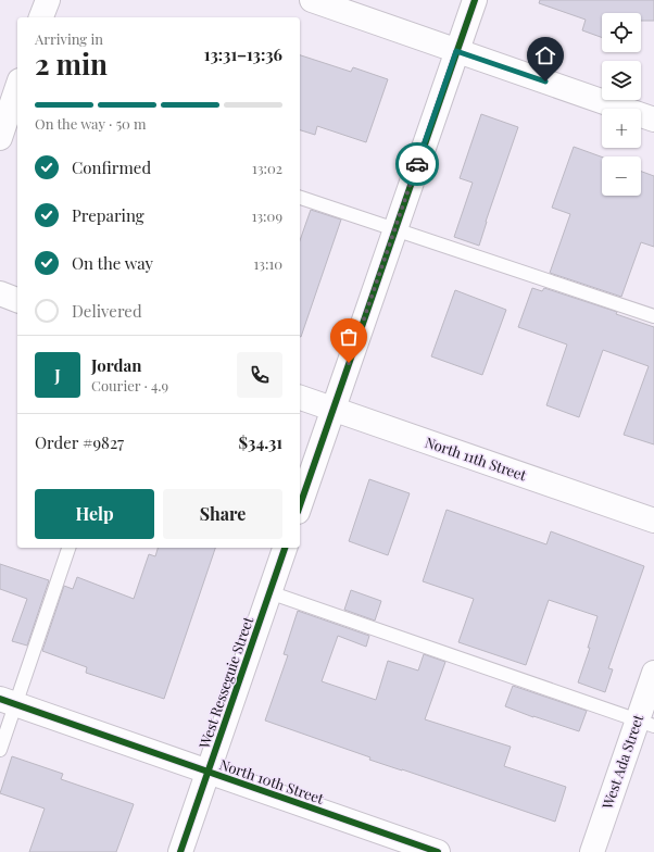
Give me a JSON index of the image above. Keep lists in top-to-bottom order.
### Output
{
  "streets": {
    "street": [
      "North 11th Street",
      "West Resseguie Street",
      "West Ada Street",
      "North 10th Street"
    ]
  },
  "crossings": [
    ["West Resseguie Street", "North 10th Street"]
  ],
  "page": {
    "map_buttons": ["+", "−"],
    "heading": ["2 min", "Arriving in", "13:31–13:36"],
    "panel": [
      "Jordan",
      "Courier · 4.9",
      "Order #9827",
      "$34.31"
    ],
    "bar": "On the way · 50 m",
    "list": [
      ["Confirmed", "13:02"],
      ["Preparing", "13:09"],
      ["On the way", "13:10"],
      "Delivered"
    ],
    "round": "J",
    "buttons": ["Help", "Share"]
  }
}
